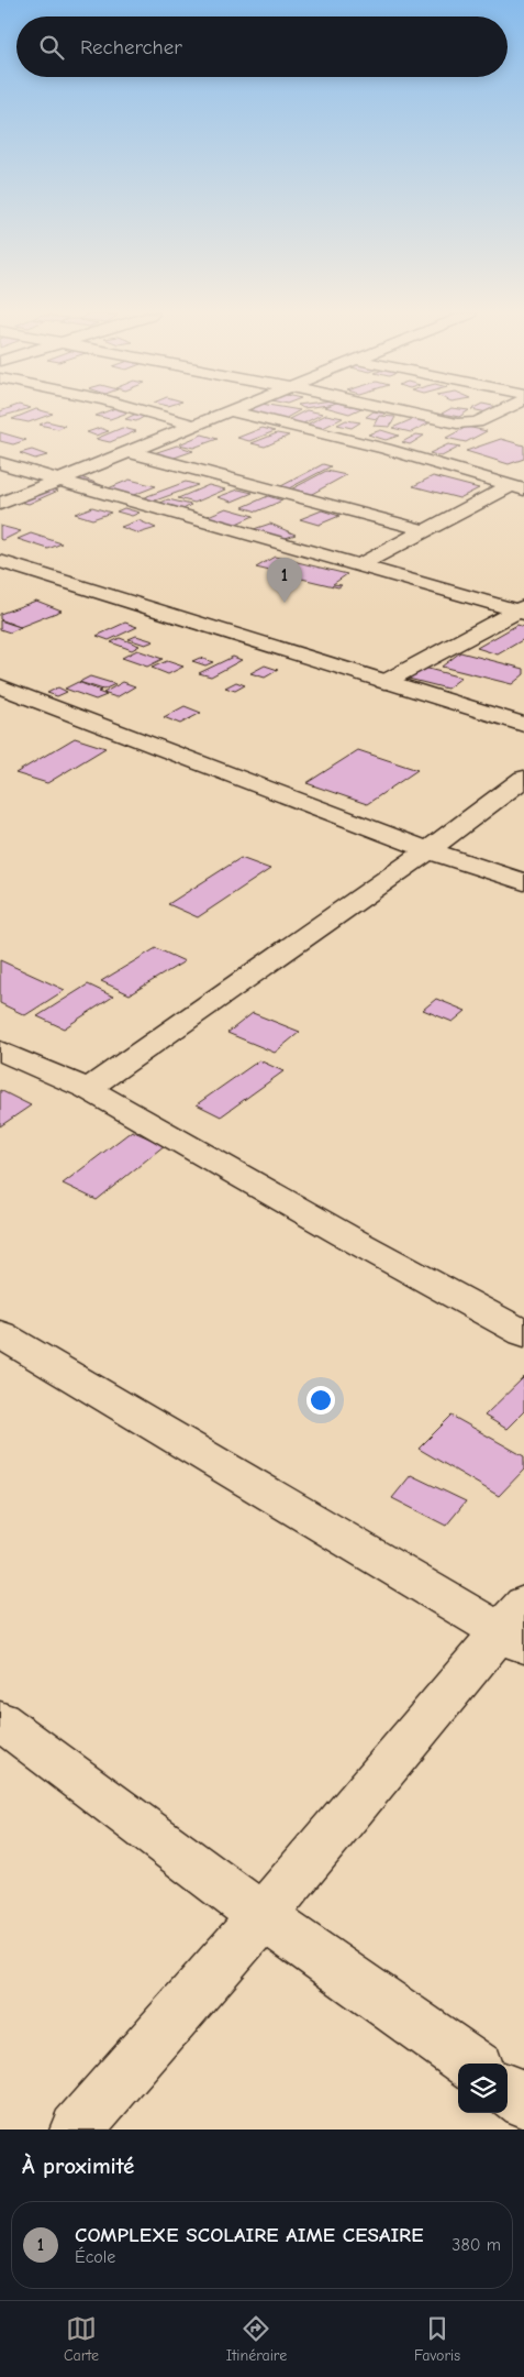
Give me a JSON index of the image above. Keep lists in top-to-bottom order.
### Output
{
  "page": {
    "search": "Rechercher",
    "pins": "1",
    "heading": "À proximité",
    "list": [
      {
        "mark": "1",
        "name": "COMPLEXE SCOLAIRE AIME CESAIRE",
        "note": "École",
        "value": "380 m"
      }
    ],
    "nav": ["Carte", "Itinéraire", "Favoris"]
  }
}
